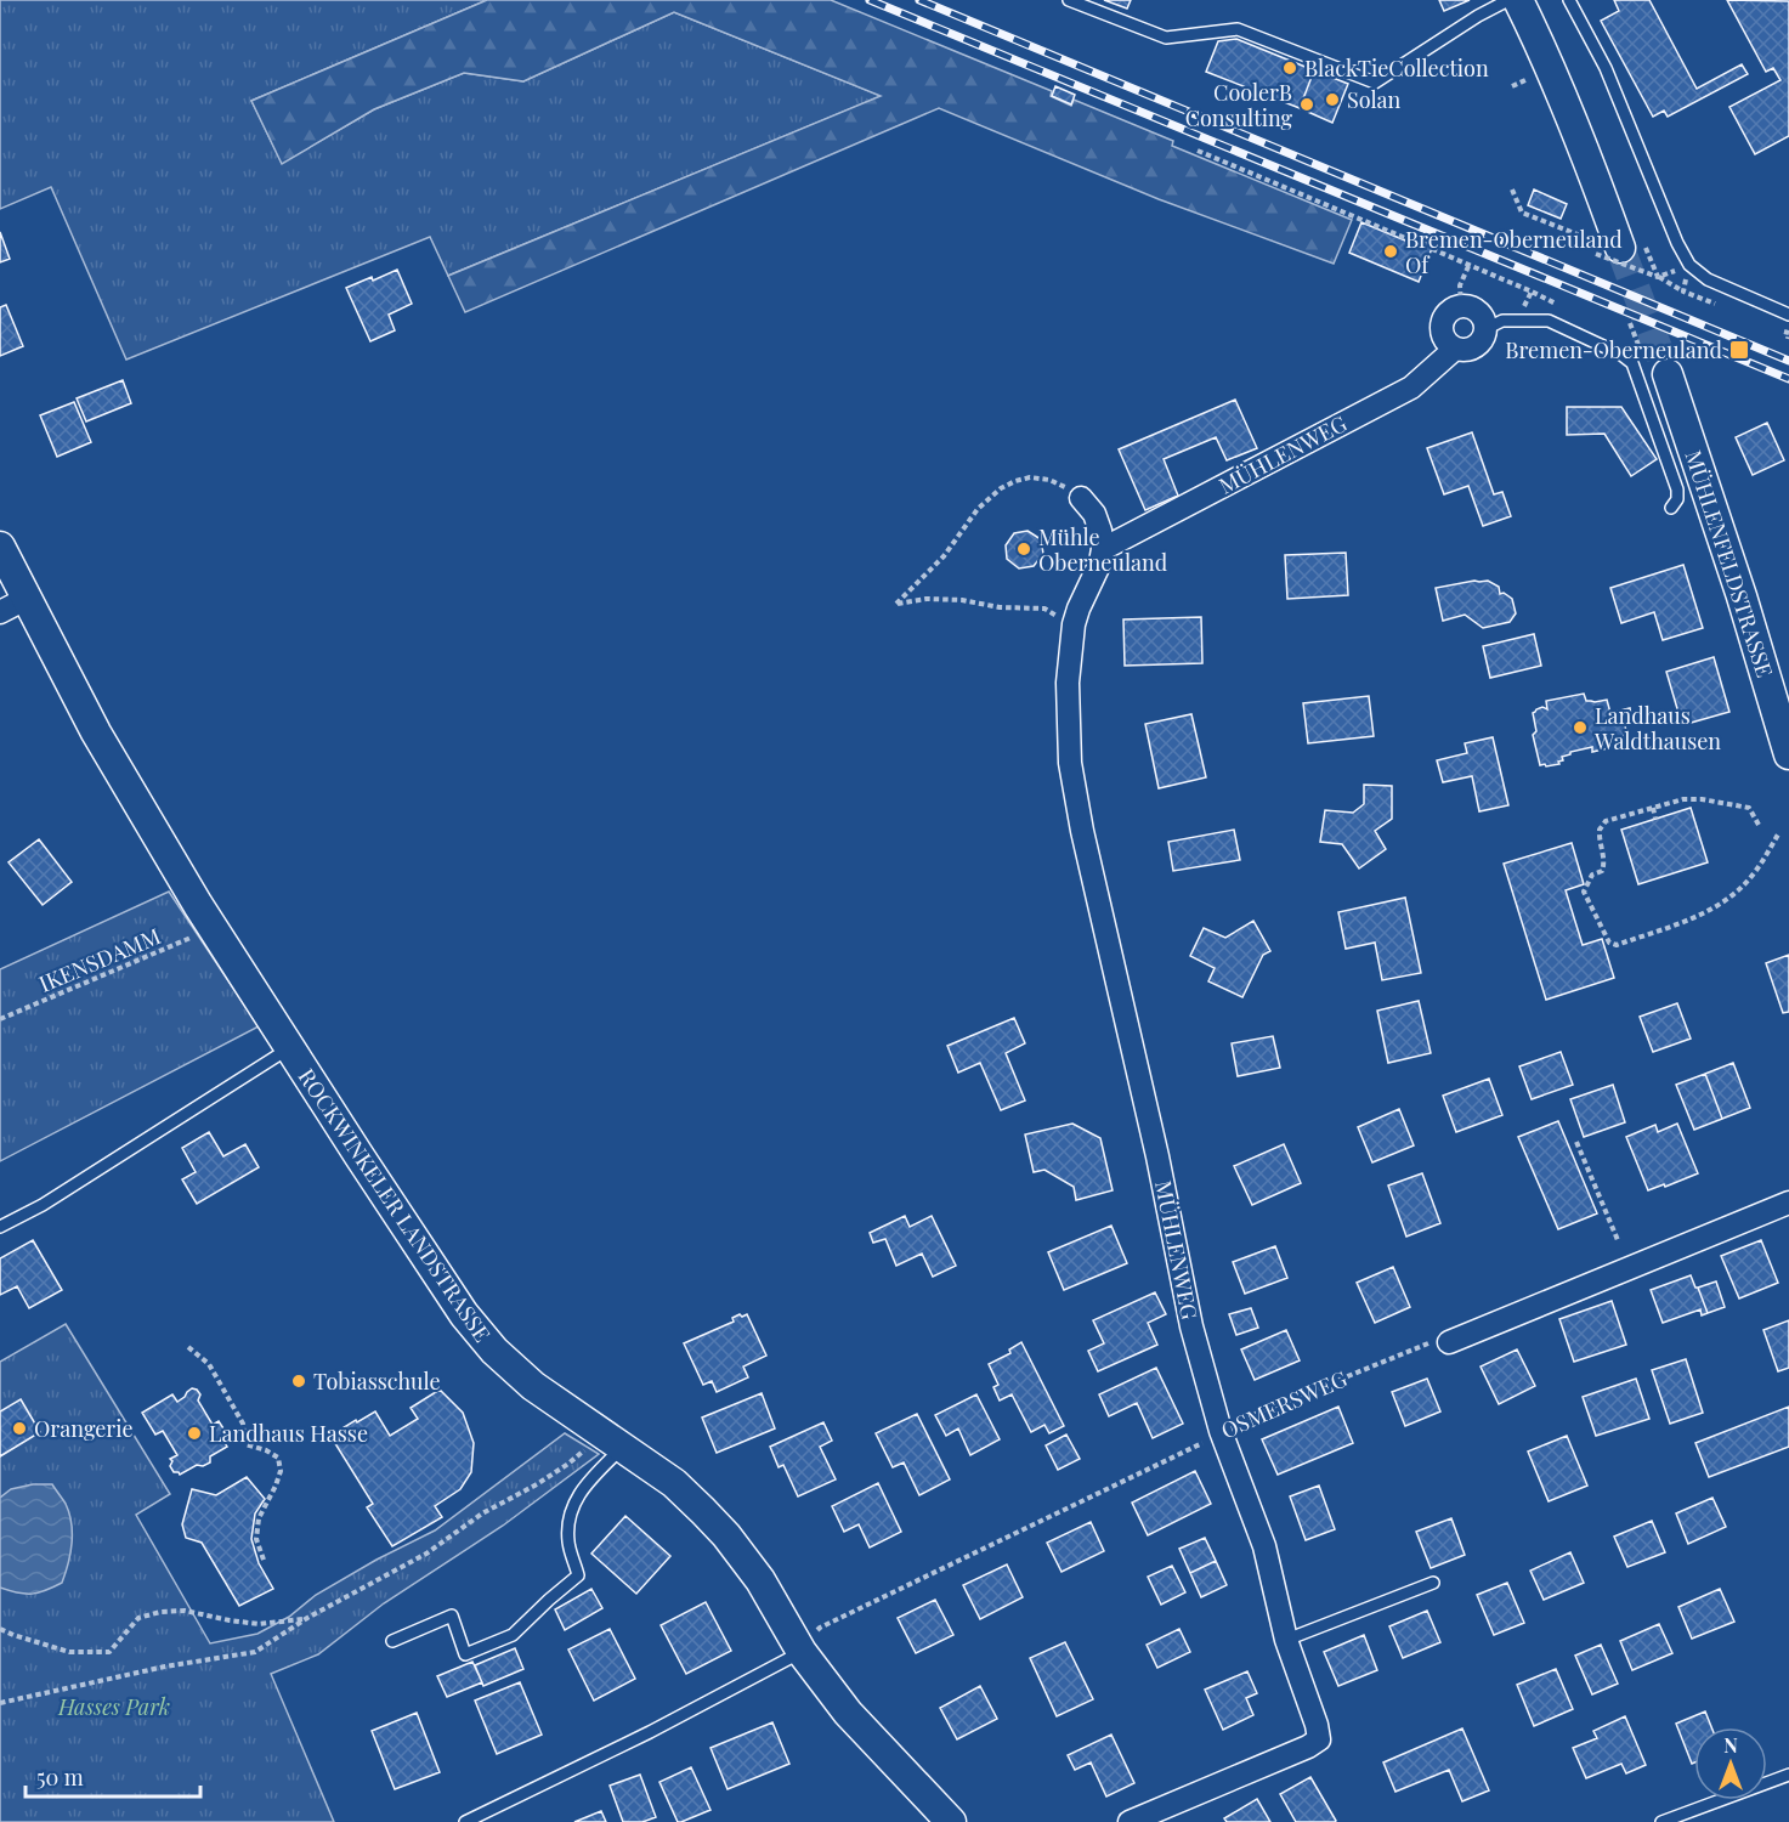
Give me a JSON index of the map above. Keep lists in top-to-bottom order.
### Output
{
  "streets": {
    "main road": ["MÜHLENFELDSTRASSE", "ROCKWINKELER LANDSTRASSE"],
    "street": ["MÜHLENWEG"],
    "path": ["IKENSDAMM", "OSMERSWEG"]
  },
  "crossings": [
    ["MÜHLENWEG", "OSMERSWEG"],
    ["IKENSDAMM", "ROCKWINKELER LANDSTRASSE"],
    ["ROCKWINKELER LANDSTRASSE", "OSMERSWEG"]
  ],
  "parks": ["Hasses Park"],
  "places": {
    "other": [
      "BlackTieCollection",
      "Solan",
      "CoolerB Consulting",
      "Bremen-Oberneuland Of",
      "Mühle Oberneuland",
      "Landhaus Waldthausen",
      "Tobiasschule",
      "Orangerie",
      "Landhaus Hasse"
    ],
    "transit": ["Bremen-Oberneuland"]
  },
  "scale_bar": "50 m",
  "north": "top"
}
